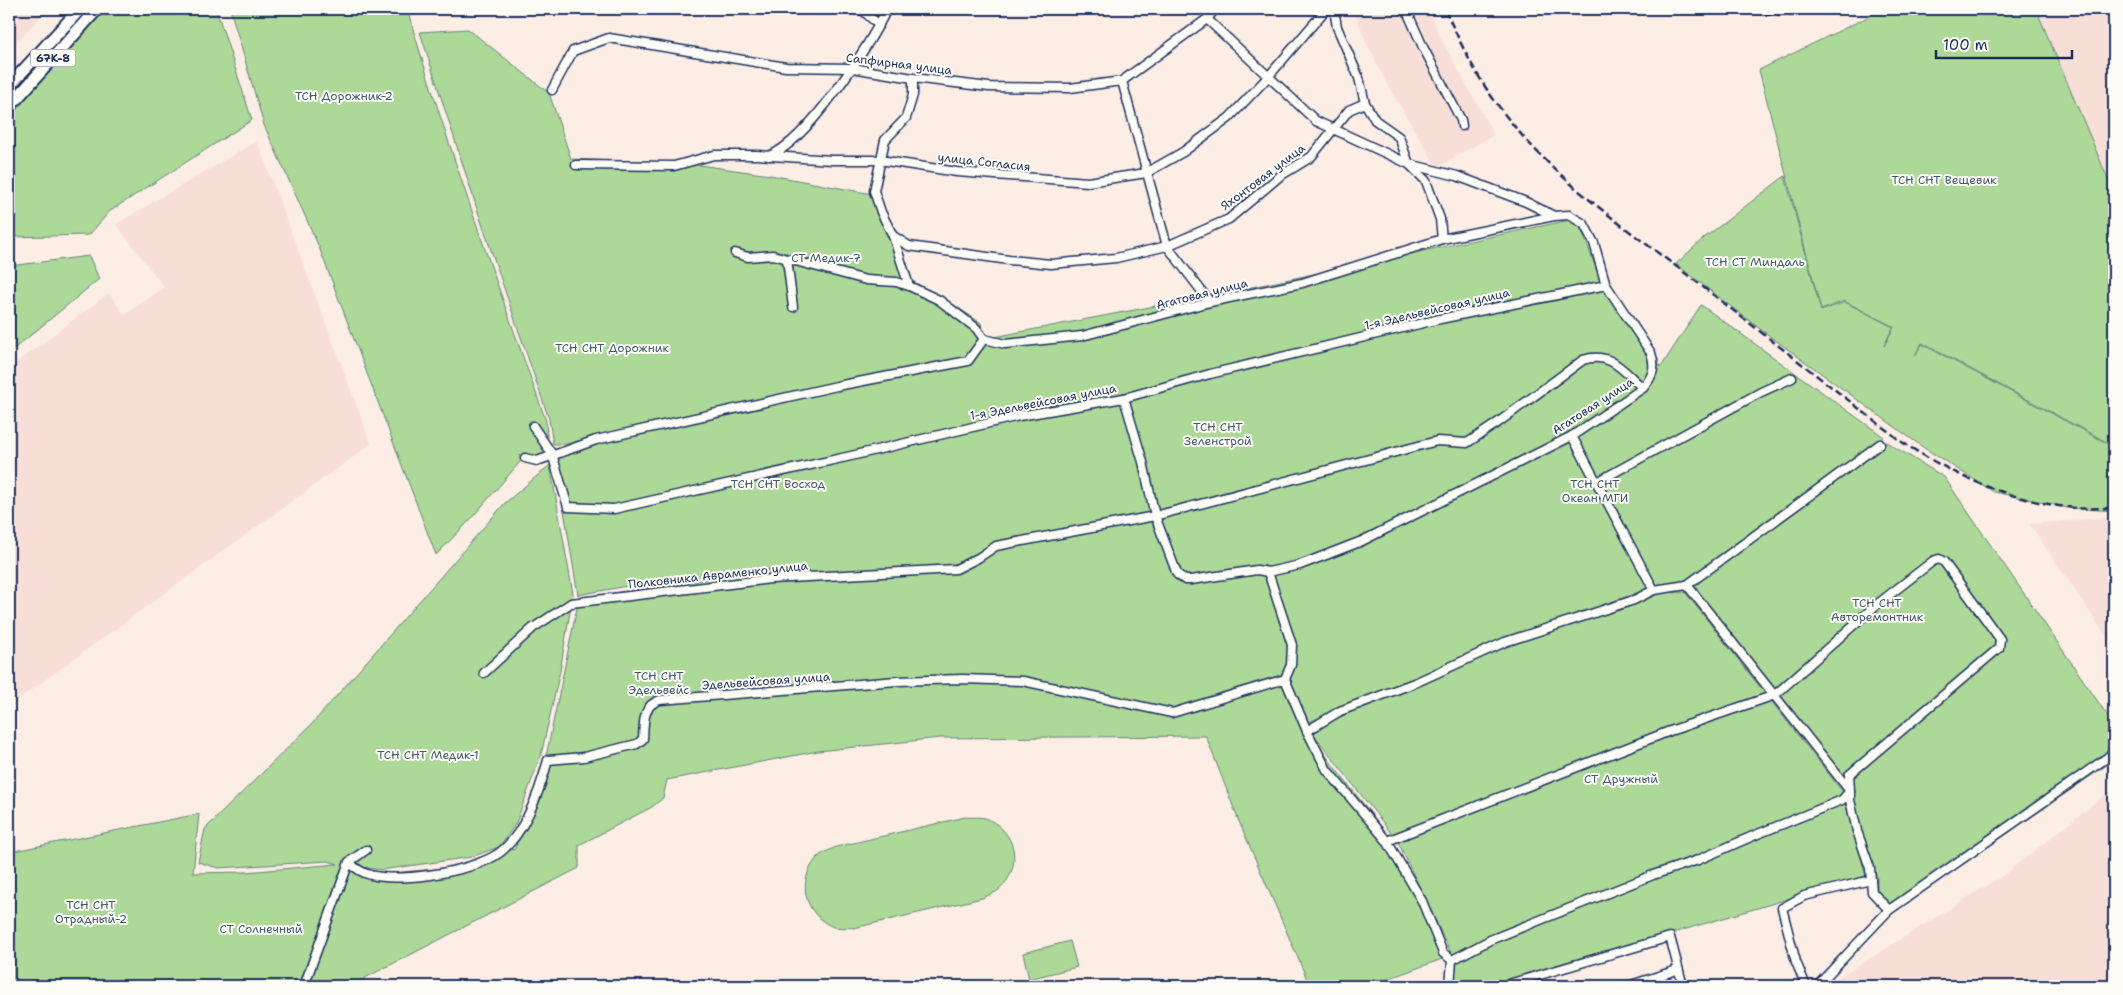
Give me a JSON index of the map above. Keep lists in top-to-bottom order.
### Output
{
  "streets": {
    "main road": ["67К-8"],
    "street": [
      "Сапфирная улица",
      "улица Согласия",
      "Яхонтовая улица",
      "Агатовая улица",
      "1-я Эдельвейсовая улица",
      "Полковника Авраменко улица",
      "Эдельвейсовая улица"
    ]
  },
  "crossings": [
    ["Агатовая улица", "1-я Эдельвейсовая улица"],
    ["Агатовая улица", "Полковника Авраменко улица"]
  ],
  "parks": [
    "ТСН Дорожник-2",
    "ТСН СНТ Вещевик",
    "СТ Медик-7",
    "ТСН СТ Миндаль",
    "ТСН СНТ Дорожник",
    "ТСН СНТ Зеленстрой",
    "ТСН СНТ Восход",
    "ТСН СНТ Океан МГИ",
    "ТСН СНТ Авторемонтник",
    "ТСН СНТ Эдельвейс",
    "ТСН СНТ Медик-1",
    "СТ Дружный",
    "ТСН СНТ Отрадный-2",
    "СТ Солнечный"
  ],
  "scale_bar": "100 m"
}
